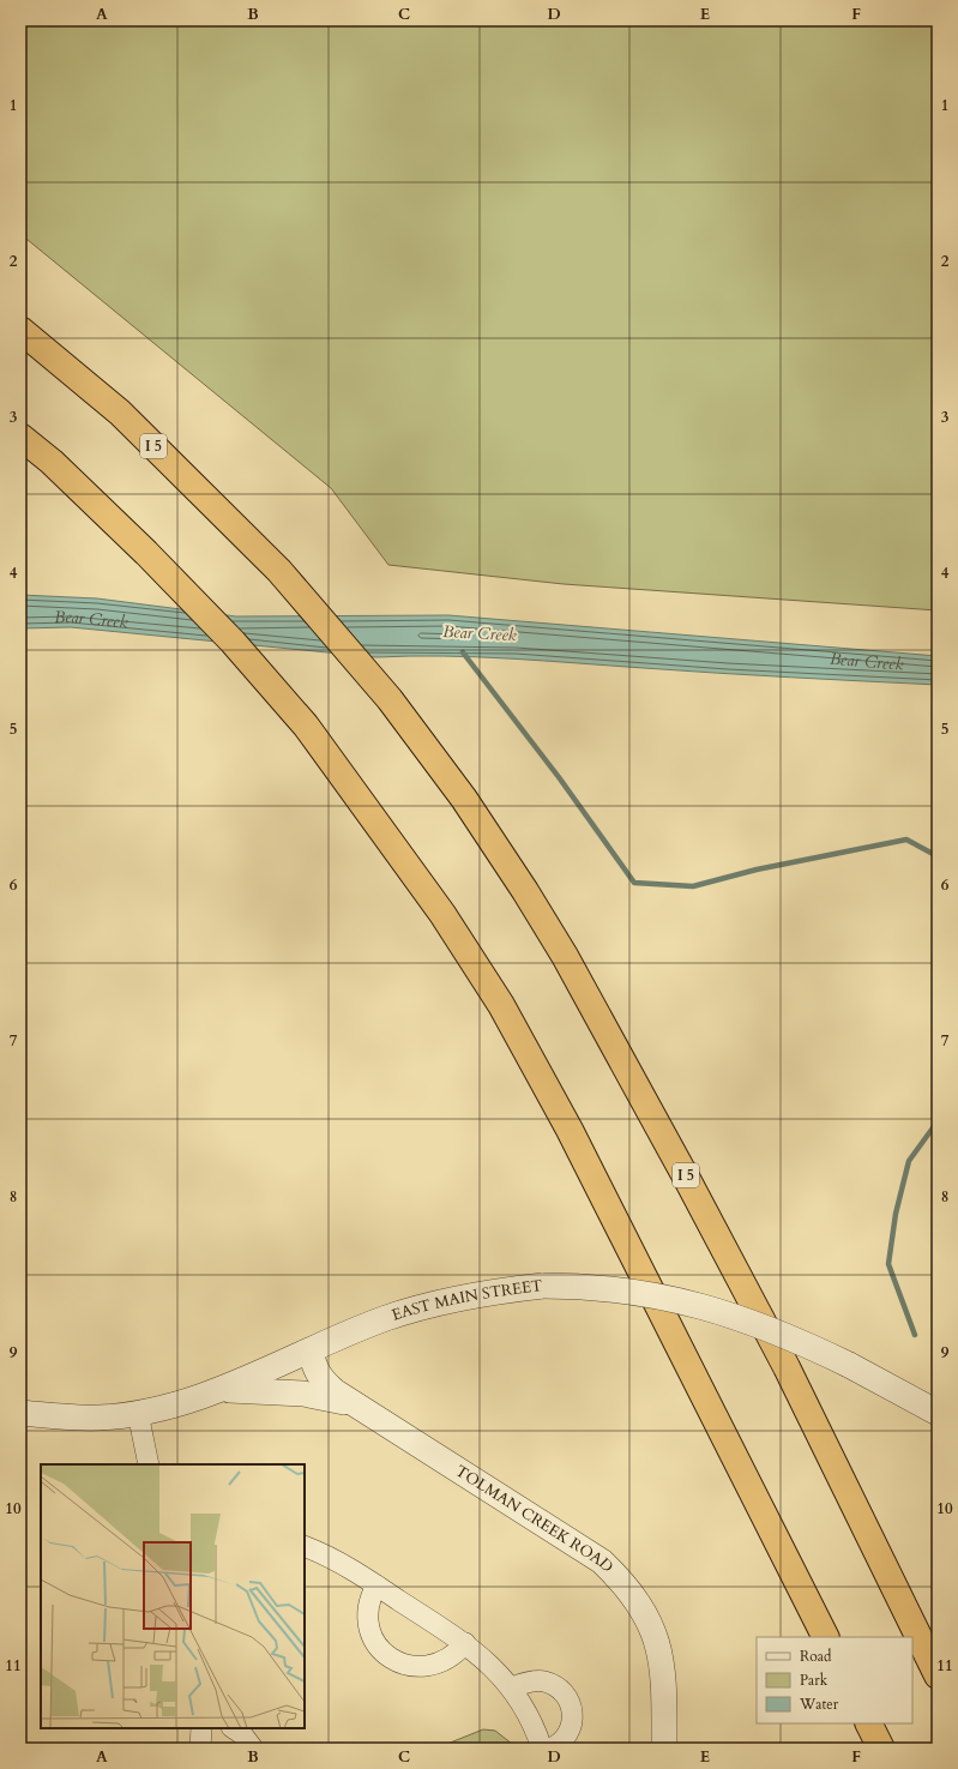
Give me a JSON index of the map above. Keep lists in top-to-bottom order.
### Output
{
  "streets": {
    "highway": ["I 5"],
    "street": ["EAST MAIN STREET", "TOLMAN CREEK ROAD"]
  },
  "crossings": [
    ["EAST MAIN STREET", "TOLMAN CREEK ROAD"]
  ],
  "water": ["Bear Creek"],
  "legend": ["Road", "Park", "Water"],
  "grid": {
    "columns": [
      "A",
      "B",
      "C",
      "D",
      "E",
      "F"
    ],
    "rows": [
      "1",
      "2",
      "3",
      "4",
      "5",
      "6",
      "7",
      "8",
      "9",
      "10",
      "11"
    ]
  }
}
